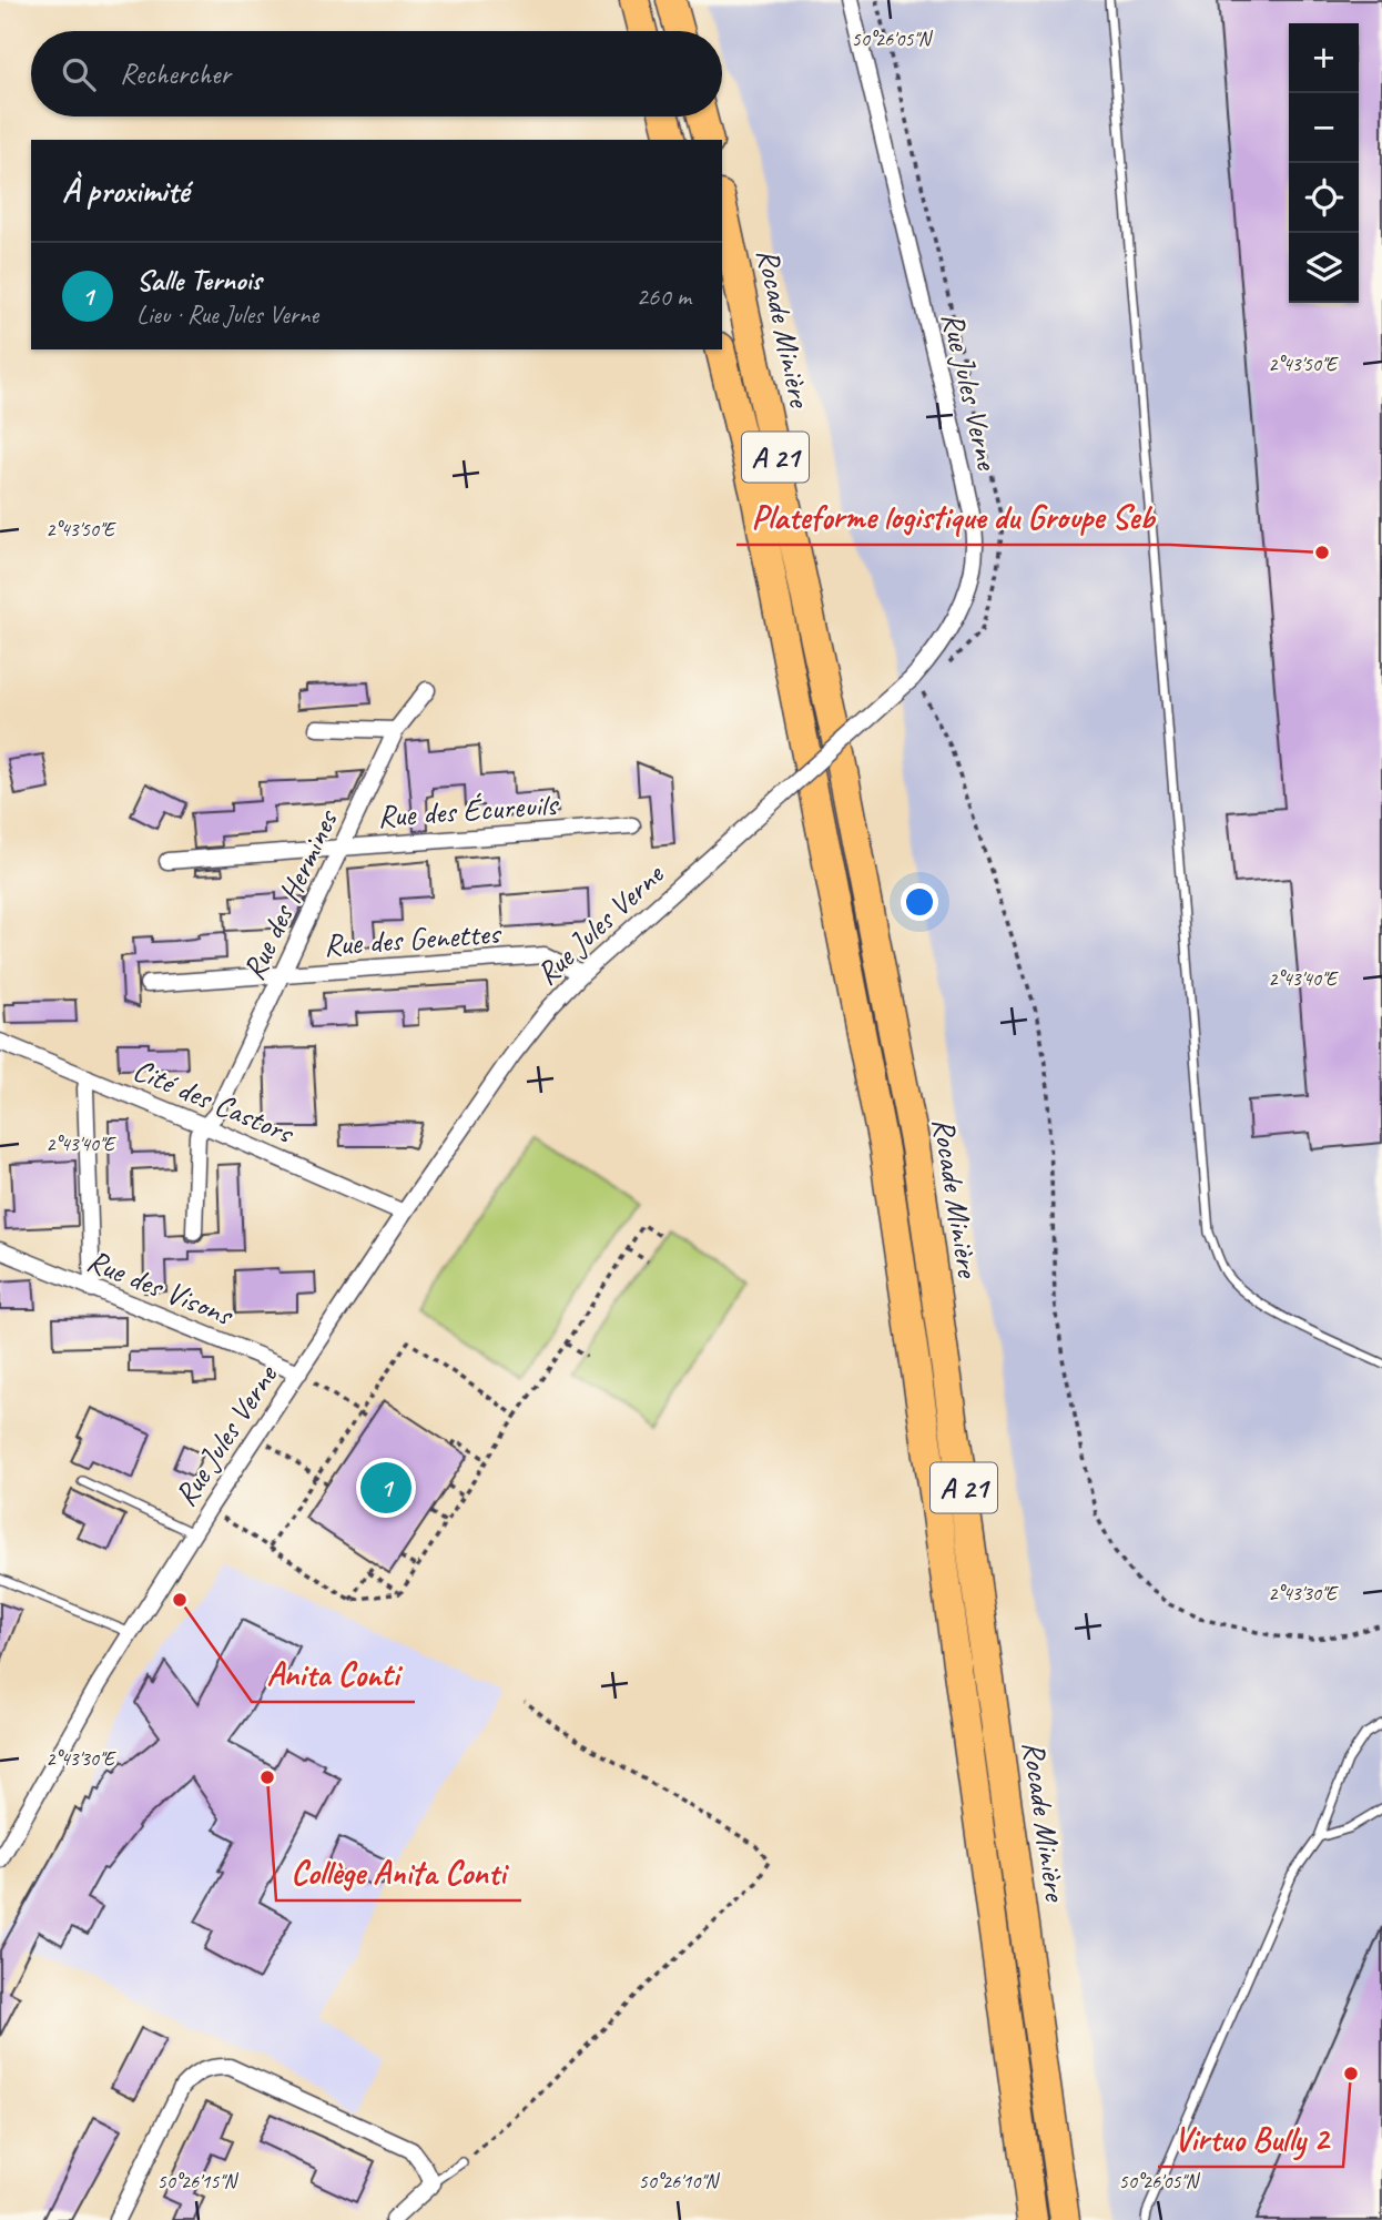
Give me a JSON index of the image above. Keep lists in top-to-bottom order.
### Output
{
  "streets": {
    "highway": ["Rocade Minière", "A 21"],
    "street": [
      "Rue Jules Verne",
      "Rue des Écureuils",
      "Rue des Hermines",
      "Rue des Genettes",
      "Cité des Castors",
      "Rue des Visons"
    ]
  },
  "crossings": [
    ["Rue Jules Verne", "Rue des Genettes"],
    ["Rue Jules Verne", "Cité des Castors"],
    ["Rue Jules Verne", "Rue des Visons"],
    ["Rue des Écureuils", "Rue des Hermines"],
    ["Rue des Hermines", "Rue des Genettes"],
    ["Rue des Hermines", "Cité des Castors"]
  ],
  "places": [
    "Plateforme logistique du Groupe Seb",
    "Anita Conti",
    "Collège Anita Conti",
    "Virtuo Bully 2"
  ],
  "page": {
    "map_buttons": ["+", "−"],
    "search": "Rechercher",
    "heading": "À proximité",
    "list": [
      {
        "mark": "1",
        "name": "Salle Ternois",
        "note": "Lieu · Rue Jules Verne",
        "value": "260 m"
      }
    ],
    "pins": "1"
  },
  "coordinates": [
    "50°26'05\"N",
    "2°43'50\"E",
    "2°43'40\"E",
    "2°43'30\"E",
    "50°26'15\"N",
    "50°26'10\"N"
  ]
}
